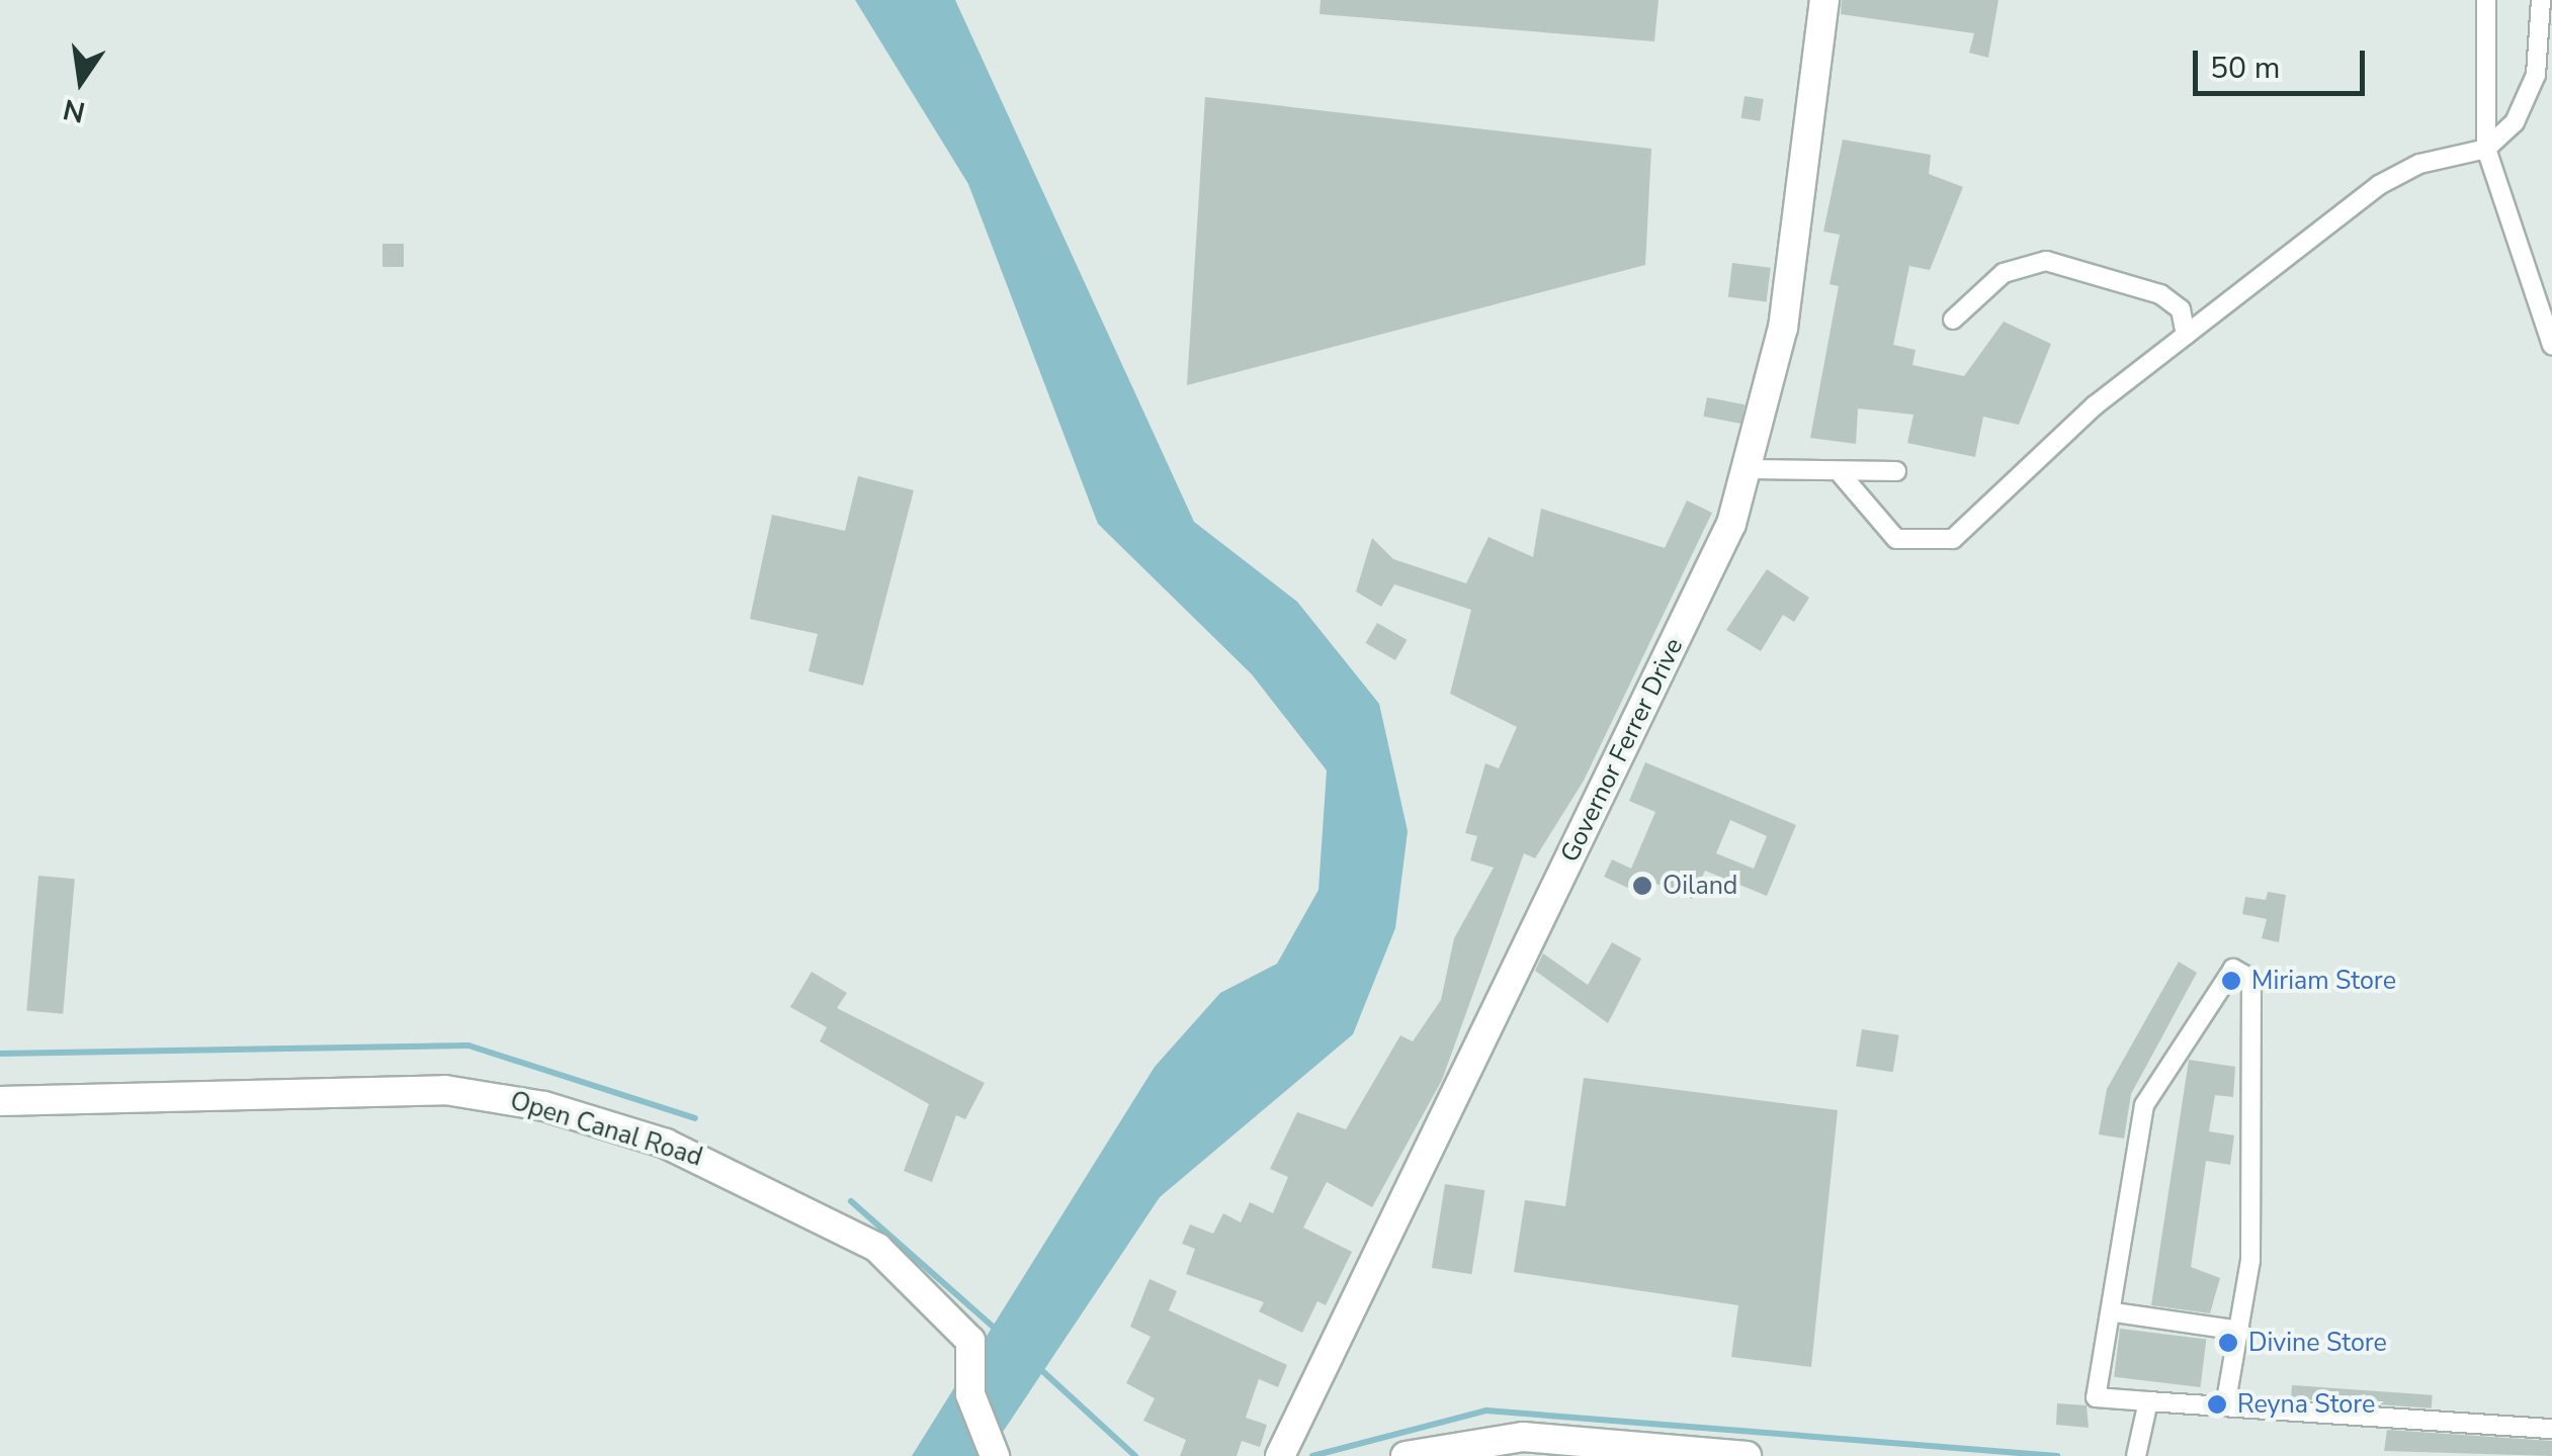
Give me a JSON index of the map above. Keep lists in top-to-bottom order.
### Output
{
  "streets": {
    "main road": ["Governor Ferrer Drive", "Open Canal Road"]
  },
  "places": [
    "Oiland",
    "Miriam Store",
    "Divine Store",
    "Reyna Store"
  ],
  "scale_bar": "50 m",
  "north": "bottom"
}
